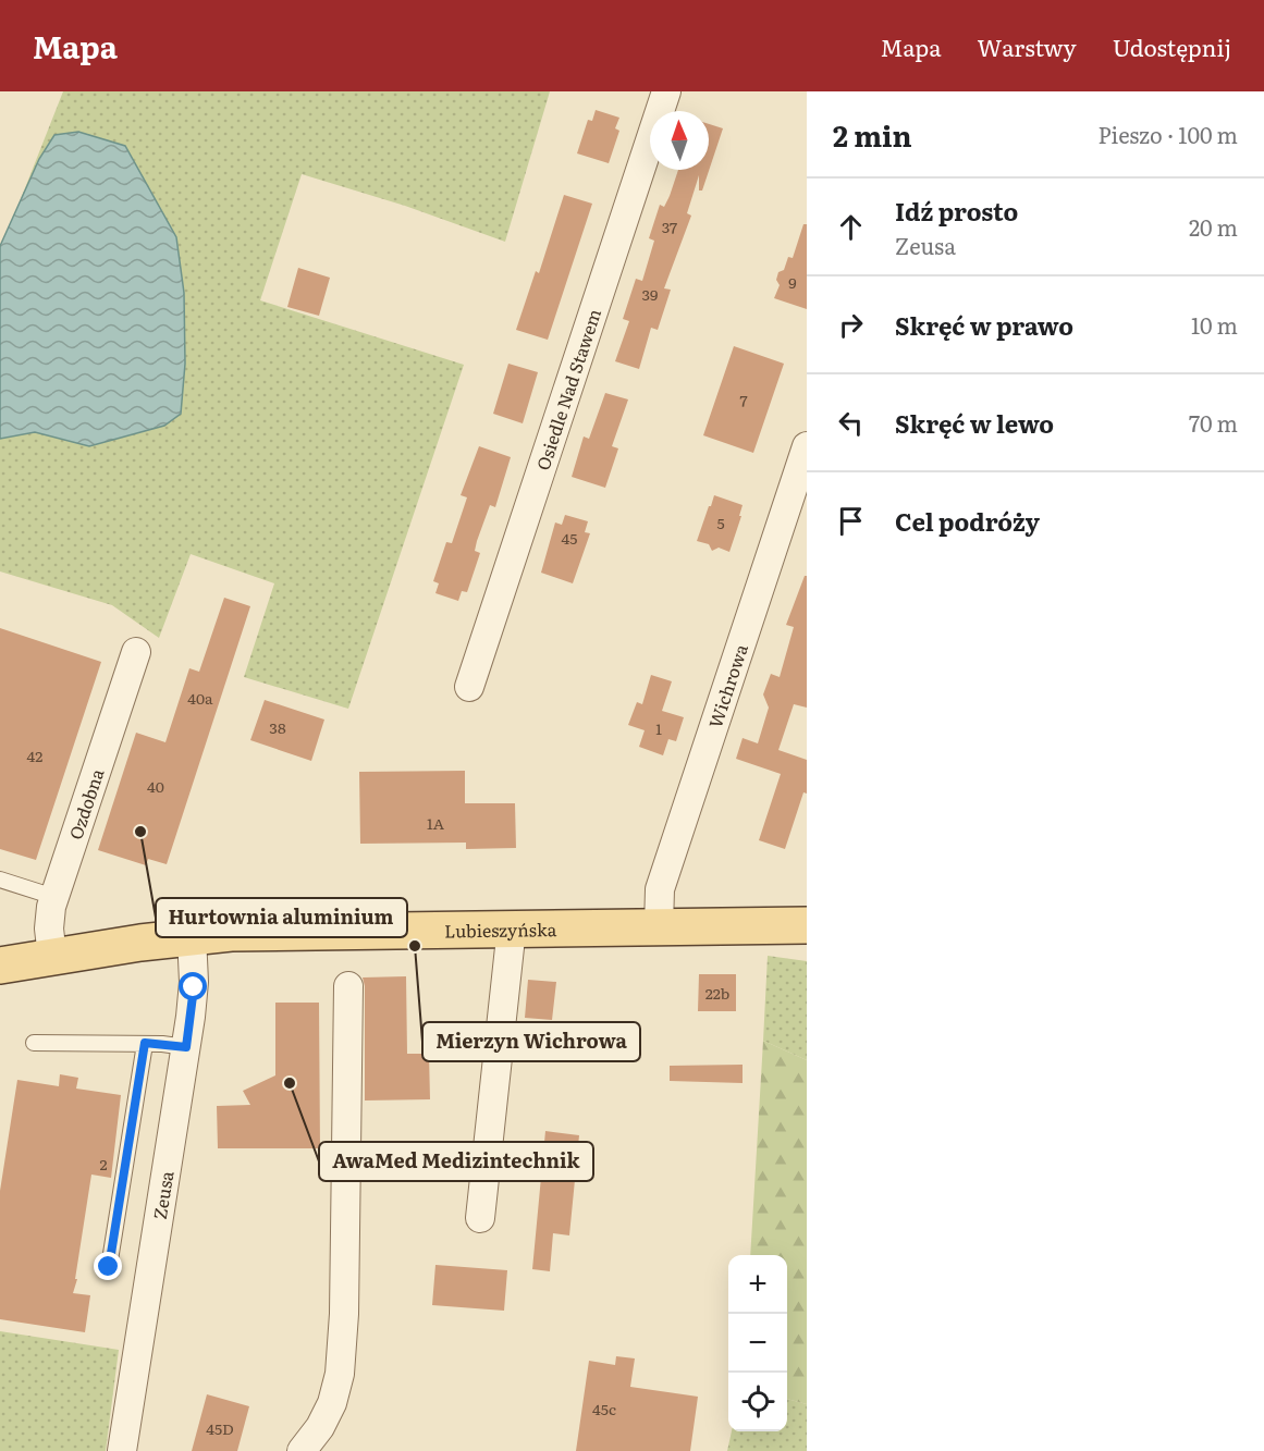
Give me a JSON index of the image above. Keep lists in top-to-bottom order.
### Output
{
  "streets": {
    "main road": ["Lubieszyńska"],
    "street": [
      "Osiedle Nad Stawem",
      "Wichrowa",
      "Ozdobna",
      "Zeusa"
    ]
  },
  "crossings": [
    ["Wichrowa", "Lubieszyńska"],
    ["Ozdobna", "Lubieszyńska"],
    ["Lubieszyńska", "Zeusa"]
  ],
  "places": ["Hurtownia aluminium", "Mierzyn Wichrowa", "AwaMed Medizintechnik"],
  "house_numbers": [
    "37",
    "9",
    "39",
    "7",
    "5",
    "45",
    "40a",
    "38",
    "1",
    "42",
    "40",
    "1A",
    "22b",
    "2",
    "45c",
    "45D"
  ],
  "north": "top",
  "page": {
    "header": "Mapa",
    "nav": ["Mapa", "Warstwy", "Udostępnij"],
    "heading": ["2 min", "Pieszo · 100 m"],
    "list": [
      ["Idź prosto", "Zeusa", "20 m"],
      ["Skręć w prawo", "10 m"],
      ["Skręć w lewo", "70 m"],
      "Cel podróży"
    ],
    "map_buttons": ["+", "−"]
  }
}
